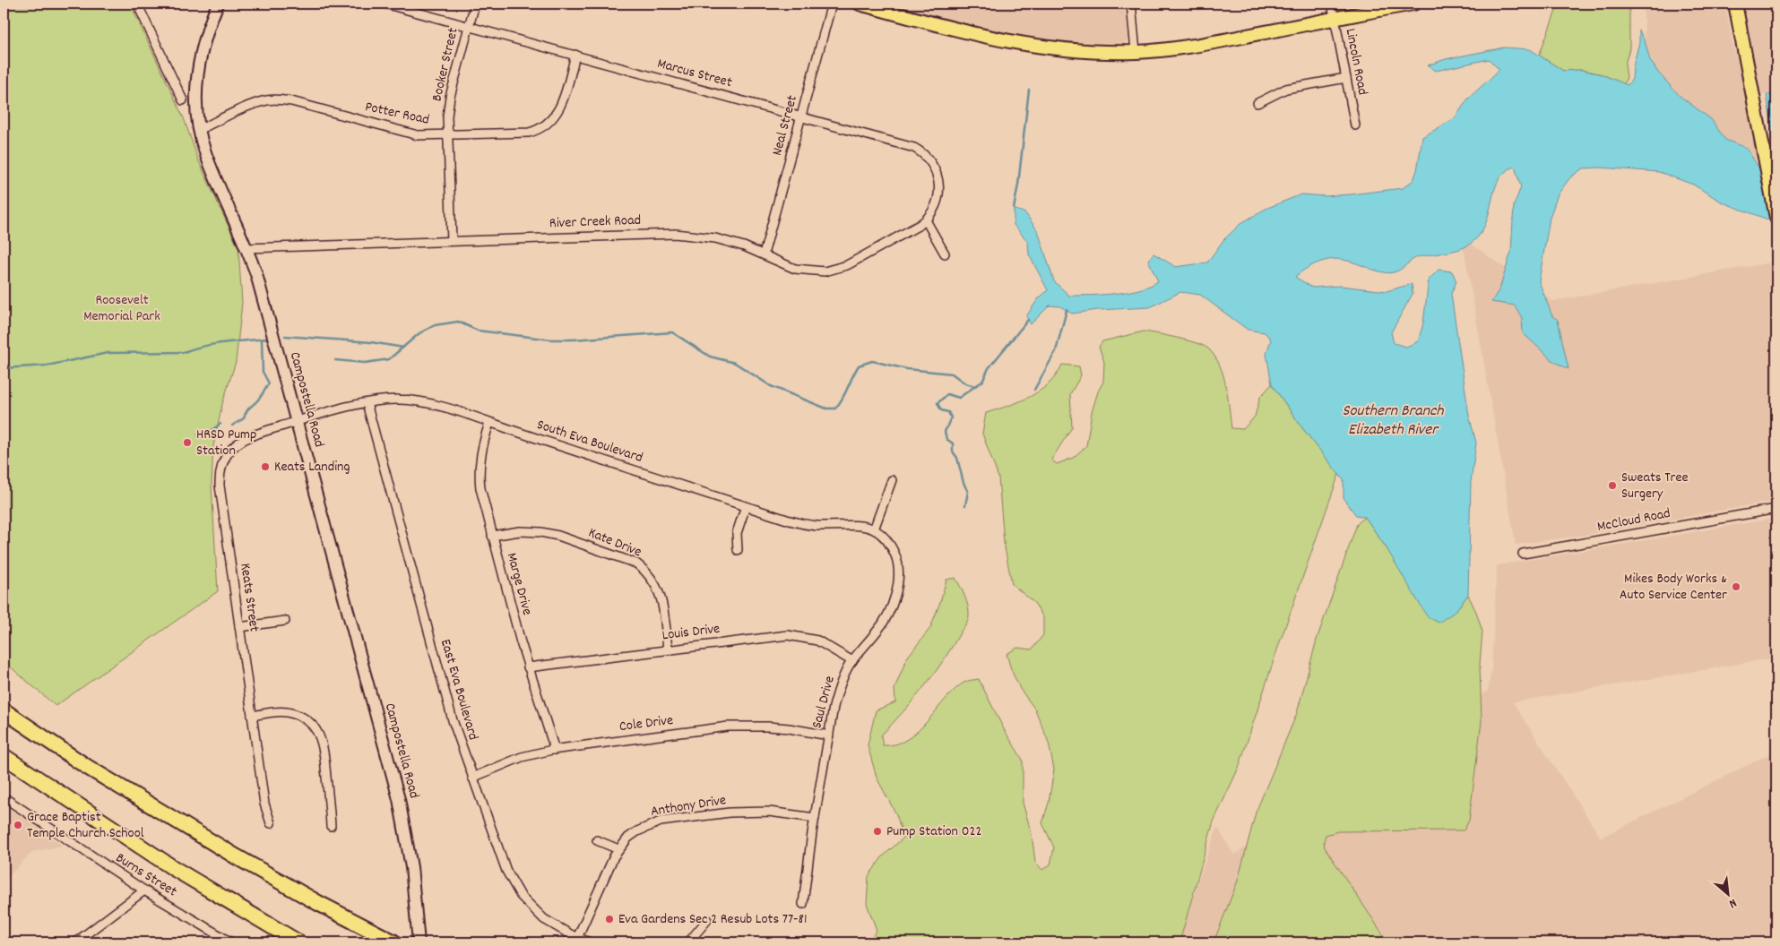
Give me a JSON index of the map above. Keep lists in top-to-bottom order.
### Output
{
  "streets": {
    "main road": ["Campostella Road"],
    "street": [
      "Lincoln Road",
      "Booker Street",
      "Marcus Street",
      "Potter Road",
      "Neal Street",
      "River Creek Road",
      "South Eva Boulevard",
      "McCloud Road",
      "Kate Drive",
      "Marge Drive",
      "Keats Street",
      "Louis Drive",
      "East Eva Boulevard",
      "Saul Drive",
      "Cole Drive",
      "Anthony Drive",
      "Burns Street"
    ]
  },
  "crossings": [
    ["Booker Street", "Marcus Street"],
    ["Booker Street", "Potter Road"],
    ["Booker Street", "River Creek Road"],
    ["Marcus Street", "Potter Road"],
    ["Marcus Street", "Neal Street"],
    ["Marcus Street", "River Creek Road"],
    ["Potter Road", "Campostella Road"],
    ["Neal Street", "River Creek Road"],
    ["River Creek Road", "Campostella Road"],
    ["Campostella Road", "South Eva Boulevard"],
    ["Campostella Road", "Keats Street"],
    ["South Eva Boulevard", "Marge Drive"],
    ["South Eva Boulevard", "Keats Street"],
    ["South Eva Boulevard", "East Eva Boulevard"],
    ["South Eva Boulevard", "Saul Drive"],
    ["Kate Drive", "Marge Drive"],
    ["Kate Drive", "Louis Drive"],
    ["Marge Drive", "Louis Drive"],
    ["Marge Drive", "Cole Drive"],
    ["Louis Drive", "Saul Drive"],
    ["East Eva Boulevard", "Cole Drive"],
    ["East Eva Boulevard", "Anthony Drive"],
    ["Saul Drive", "Cole Drive"],
    ["Saul Drive", "Anthony Drive"]
  ],
  "water": ["Southern Branch Elizabeth River"],
  "parks": ["Roosevelt Memorial Park"],
  "places": [
    "HRSD Pump Station",
    "Keats Landing",
    "Sweats Tree Surgery",
    "Mikes Body Works & Auto Service Center",
    "Grace Baptist Temple Church School",
    "Pump Station 022",
    "Eva Gardens Sec 2 Resub Lots 77-81"
  ],
  "north": "bottom right"
}
